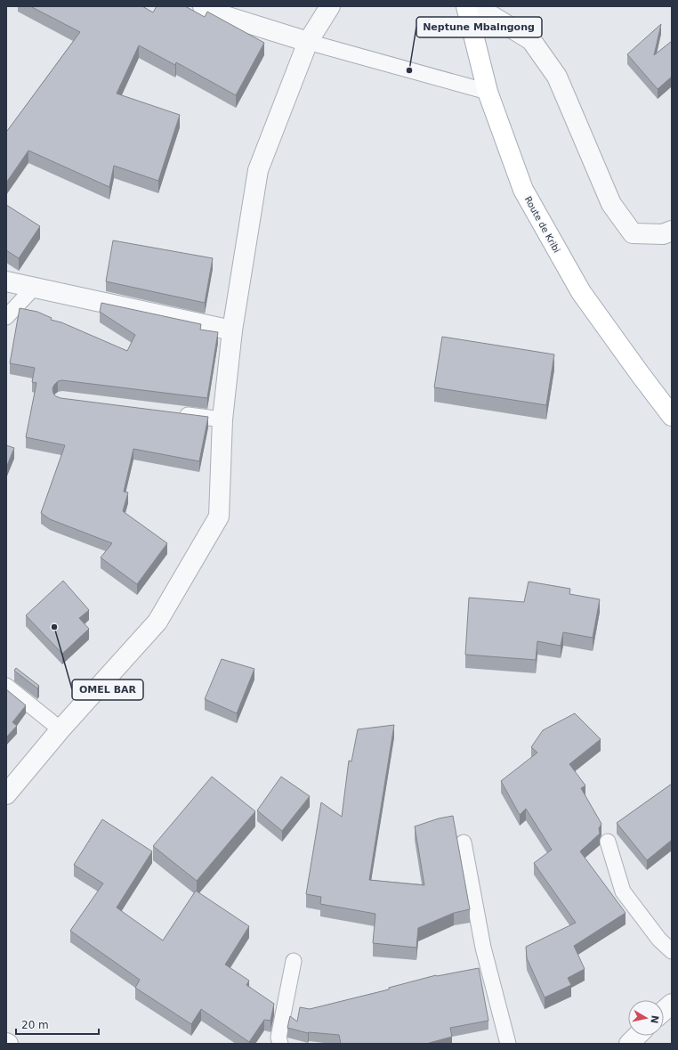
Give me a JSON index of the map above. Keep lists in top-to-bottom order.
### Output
{
  "streets": {
    "main road": ["Route de Kribi"]
  },
  "places": ["Neptune Mbalngong", "OMEL BAR"],
  "scale_bar": "20 m",
  "north": "right"
}
